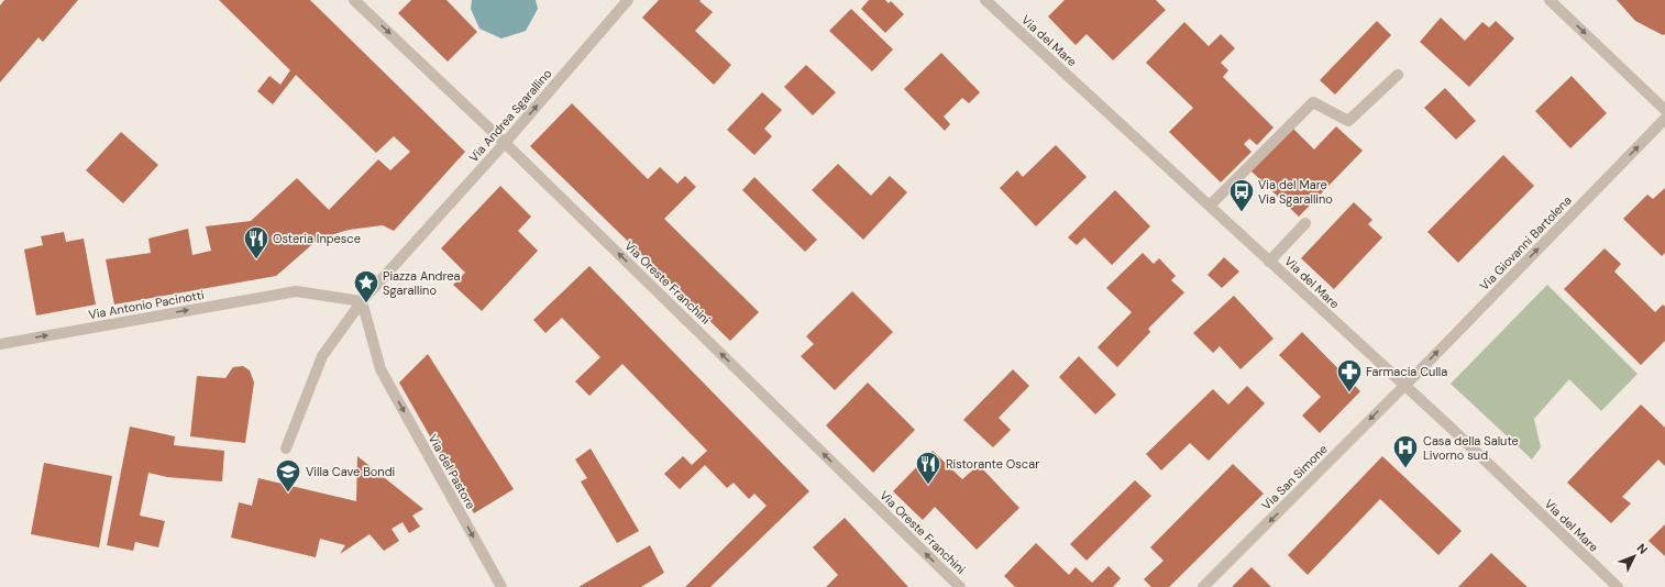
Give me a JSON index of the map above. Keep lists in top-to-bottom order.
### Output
{
  "streets": {
    "street": [
      "Via del Mare",
      "Via Andrea Sgarallino",
      "Via Giovanni Bartolena",
      "Via Oreste Franchini",
      "Via Antonio Pacinotti",
      "Via del Pastore",
      "Via San Simone"
    ]
  },
  "crossings": [
    ["Via del Mare", "Via Giovanni Bartolena"],
    ["Via del Mare", "Via San Simone"],
    ["Via Andrea Sgarallino", "Via Oreste Franchini"],
    ["Via Andrea Sgarallino", "Via Antonio Pacinotti"],
    ["Via Andrea Sgarallino", "Via del Pastore"],
    ["Via Giovanni Bartolena", "Via San Simone"],
    ["Via Antonio Pacinotti", "Via del Pastore"]
  ],
  "one_way": [
    "Via Andrea Sgarallino",
    "Via Giovanni Bartolena",
    "Via Antonio Pacinotti",
    "Via del Pastore",
    "Via San Simone"
  ],
  "places": {
    "bus stop": ["Via del Mare Via Sgarallino"],
    "restaurant": ["Osteria Inpesce", "Ristorante Oscar"],
    "place": ["Piazza Andrea Sgarallino"],
    "pharmacy": ["Farmacia Culla"],
    "hospital": ["Casa della Salute Livorno sud"],
    "school or university": ["Villa Cave Bondi"]
  },
  "north": "top right"
}
